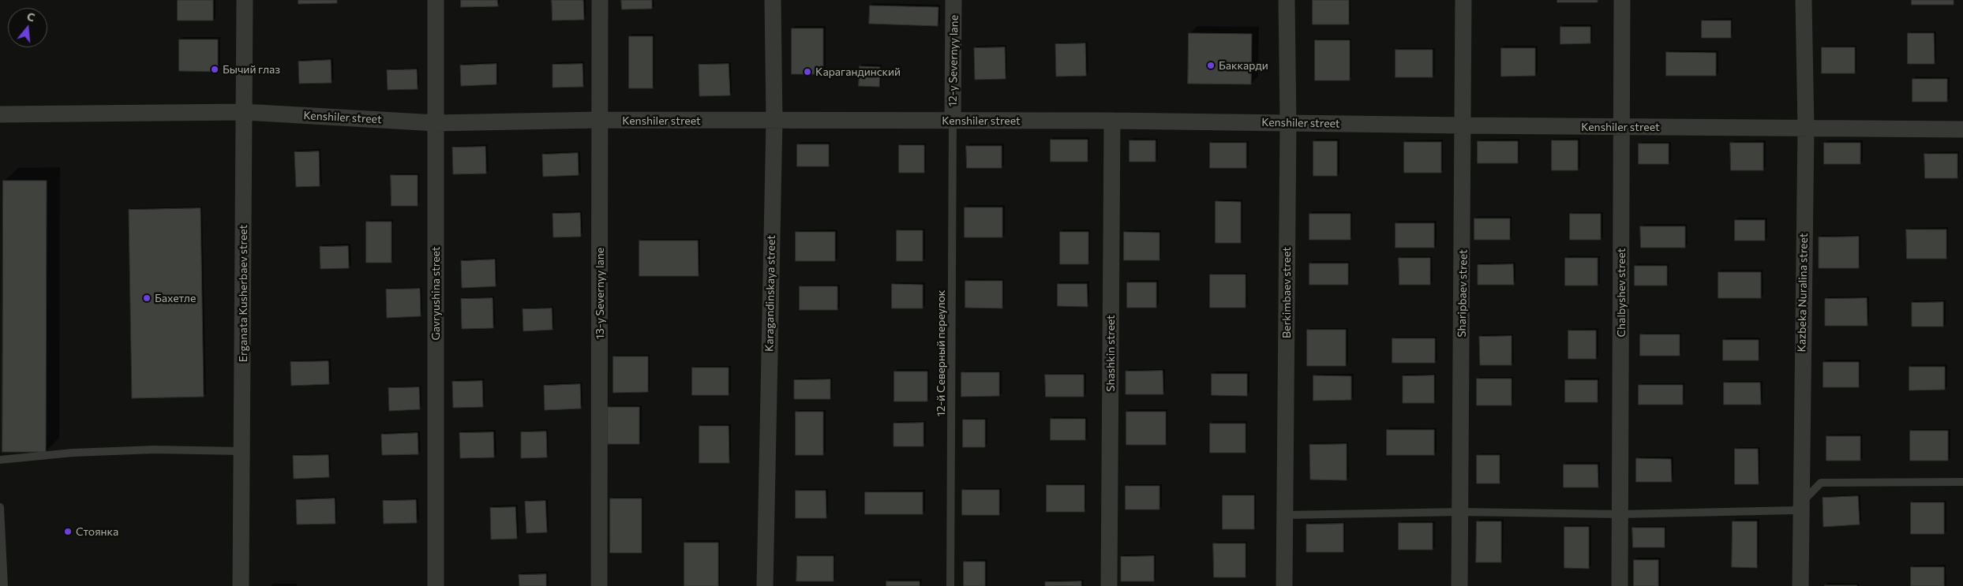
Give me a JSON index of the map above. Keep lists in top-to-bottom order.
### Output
{
  "streets": {
    "street": [
      "12-y Severnyy lane",
      "Kenshiler street",
      "Berkimbaev street",
      "Chalbyshev street",
      "Kazbeka Nuralina street",
      "Erganata Kusherbaev street",
      "Gavryushina street",
      "13-y Severnyy lane",
      "Karagandinskaya street",
      "Sharipbaev street",
      "Shashkin street"
    ],
    "lane": ["12-й Северный переулок"]
  },
  "crossings": [
    ["12-y Severnyy lane", "Kenshiler street"],
    ["12-y Severnyy lane", "12-й Северный переулок"],
    ["Kenshiler street", "Berkimbaev street"],
    ["Kenshiler street", "Chalbyshev street"],
    ["Kenshiler street", "Kazbeka Nuralina street"],
    ["Kenshiler street", "Erganata Kusherbaev street"],
    ["Kenshiler street", "Gavryushina street"],
    ["Kenshiler street", "13-y Severnyy lane"],
    ["Kenshiler street", "Karagandinskaya street"],
    ["Kenshiler street", "Sharipbaev street"],
    ["Kenshiler street", "12-й Северный переулок"],
    ["Kenshiler street", "Shashkin street"]
  ],
  "places": [
    "Баккарди",
    "Бычий глаз",
    "Карагандинский",
    "Бахетле",
    "Стоянка"
  ],
  "north": "top"
}
